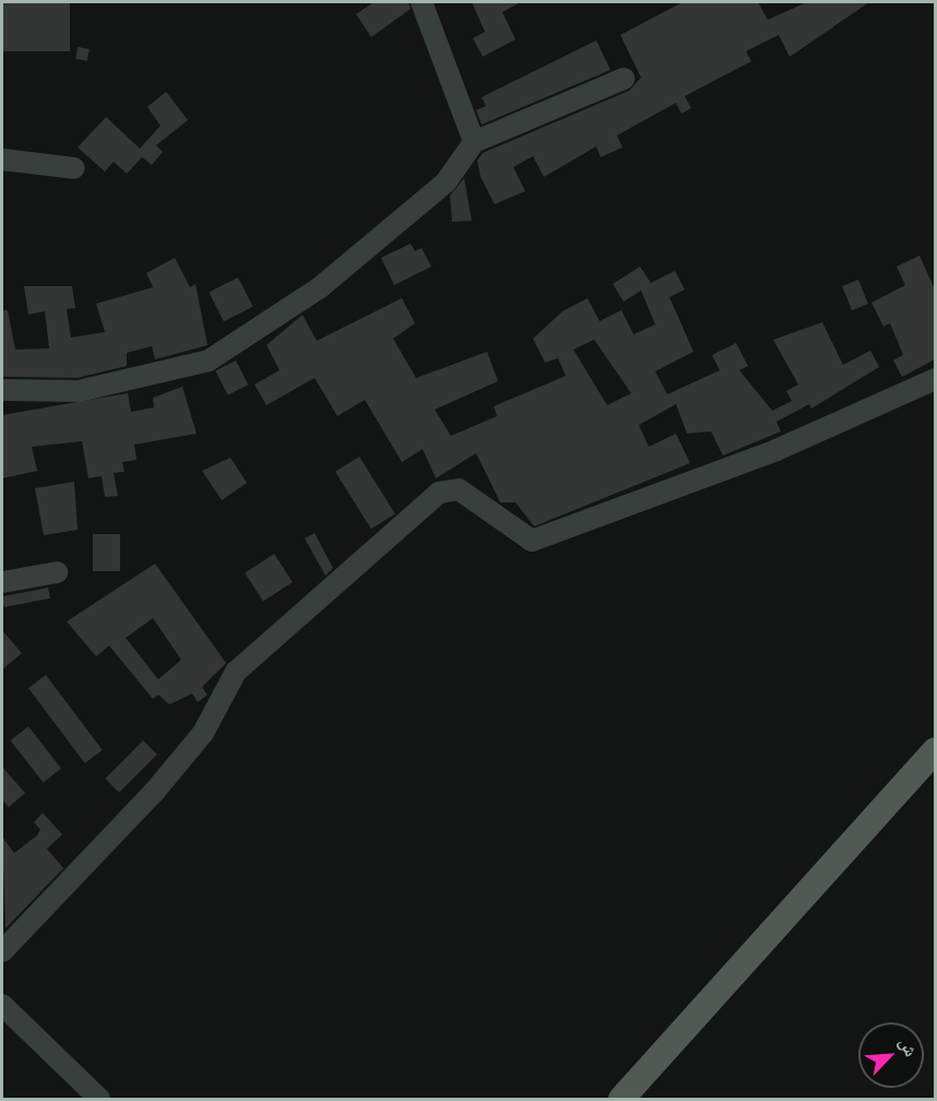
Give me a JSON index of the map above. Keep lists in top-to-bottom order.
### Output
{
  "north": "top right"
}
